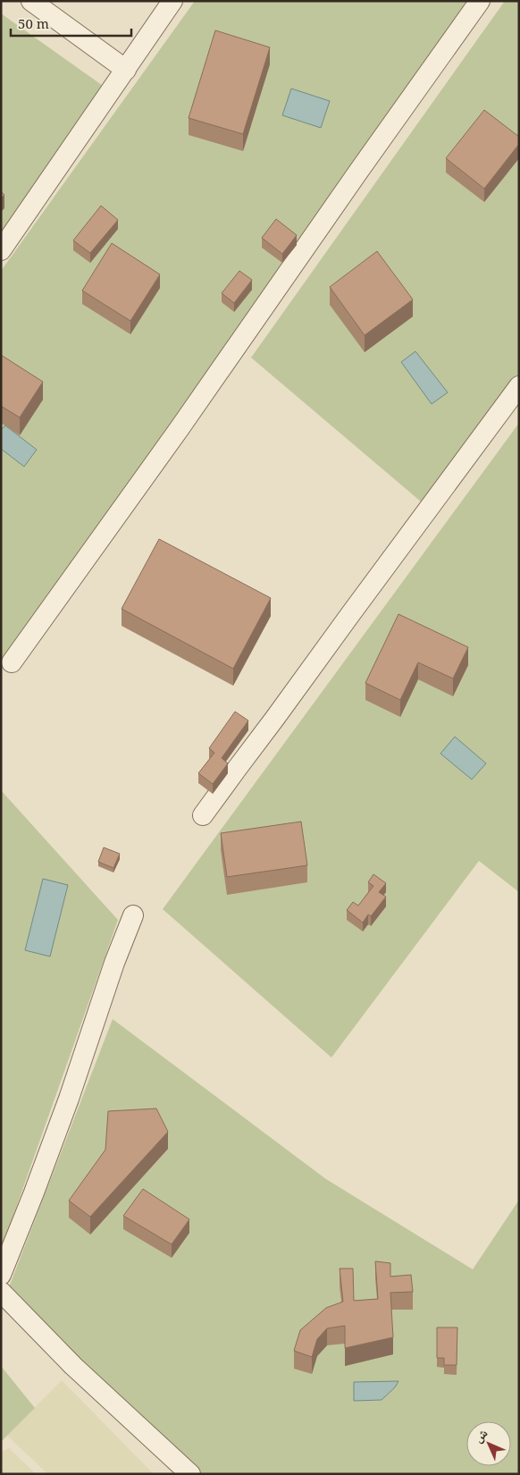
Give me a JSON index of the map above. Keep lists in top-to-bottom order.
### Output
{
  "scale_bar": "50 m",
  "north": "top left"
}
